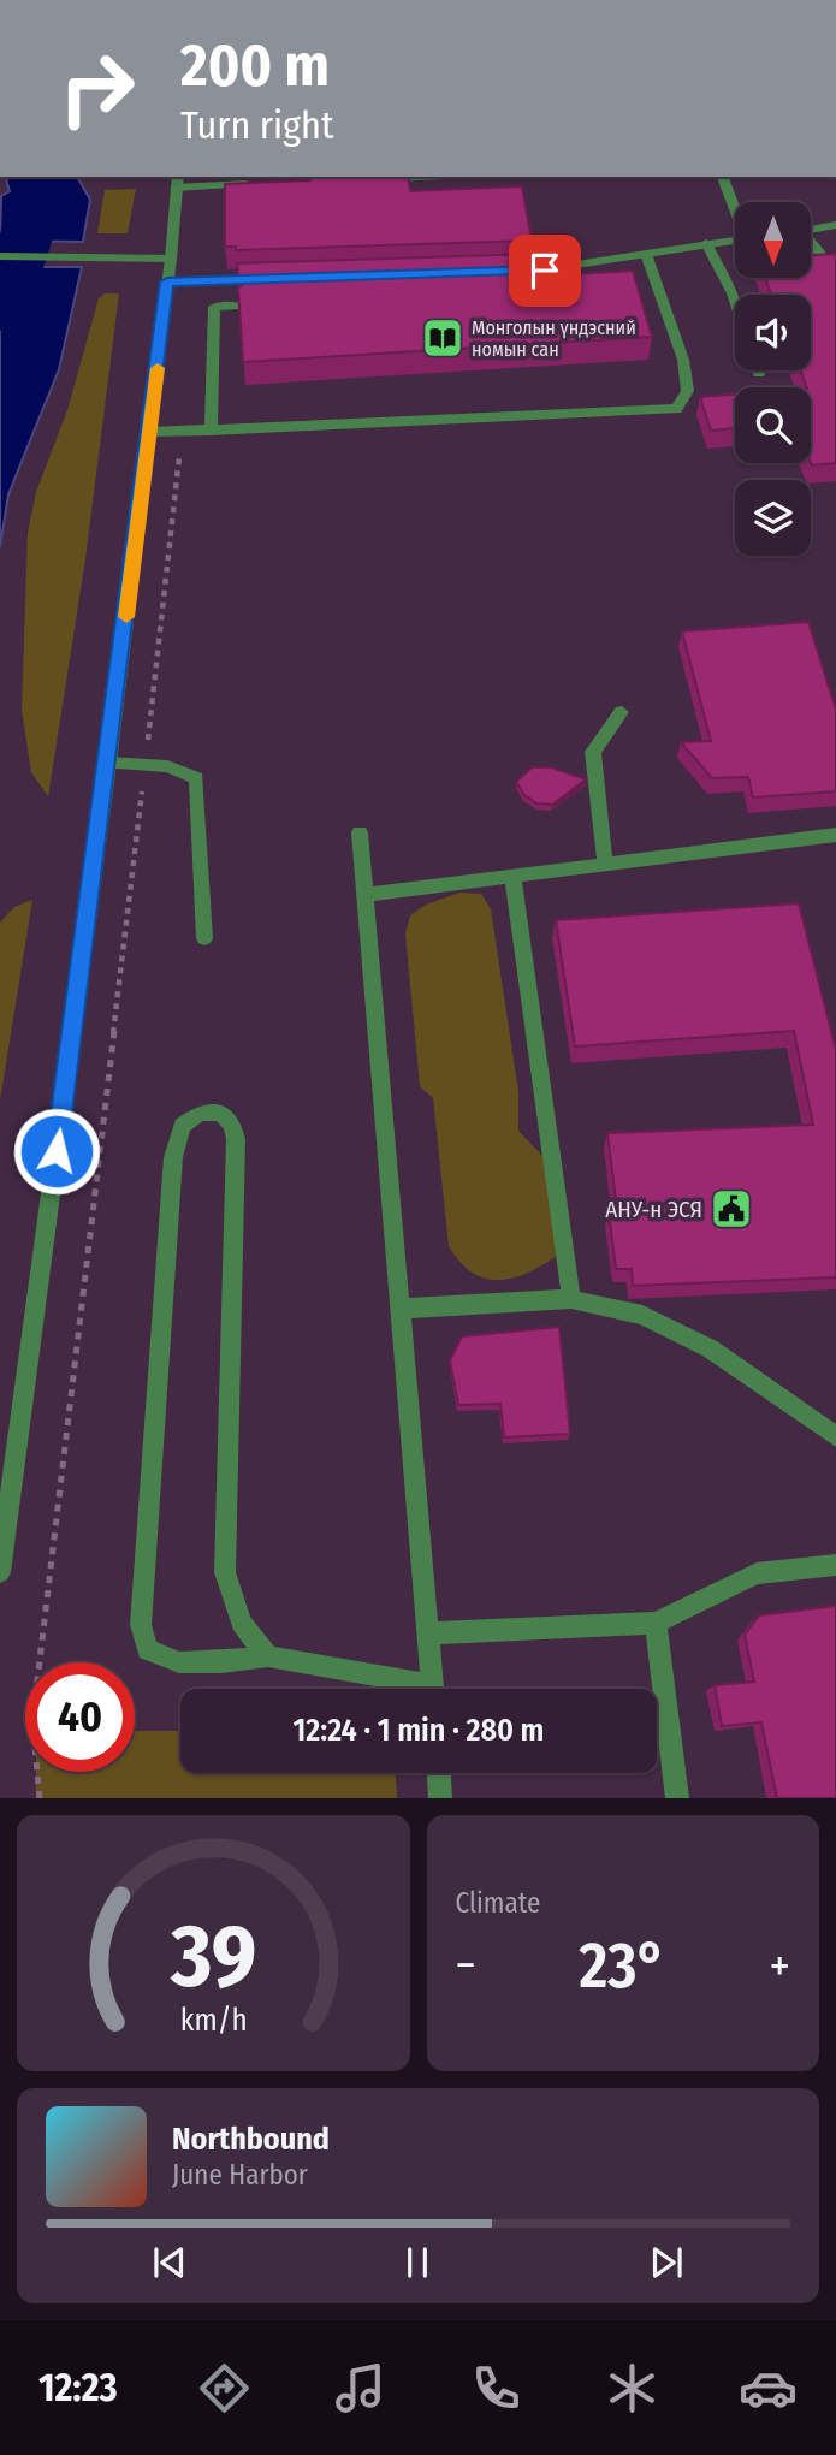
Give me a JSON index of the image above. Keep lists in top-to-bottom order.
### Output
{
  "places": {
    "library": ["Монголын үндэсний номын сан"],
    "public building": ["АНУ-н ЭСЯ"]
  },
  "north": "bottom",
  "page": {
    "turn": ["200 m", "Turn right"],
    "limit": "40",
    "trip": "12:24 · 1 min · 280 m",
    "tile": "Climate",
    "heat": ["−", "23°", "+"],
    "song": ["Northbound", "June Harbor"],
    "tabs": "12:23",
    "gauge": ["39", "km/h"]
  }
}
